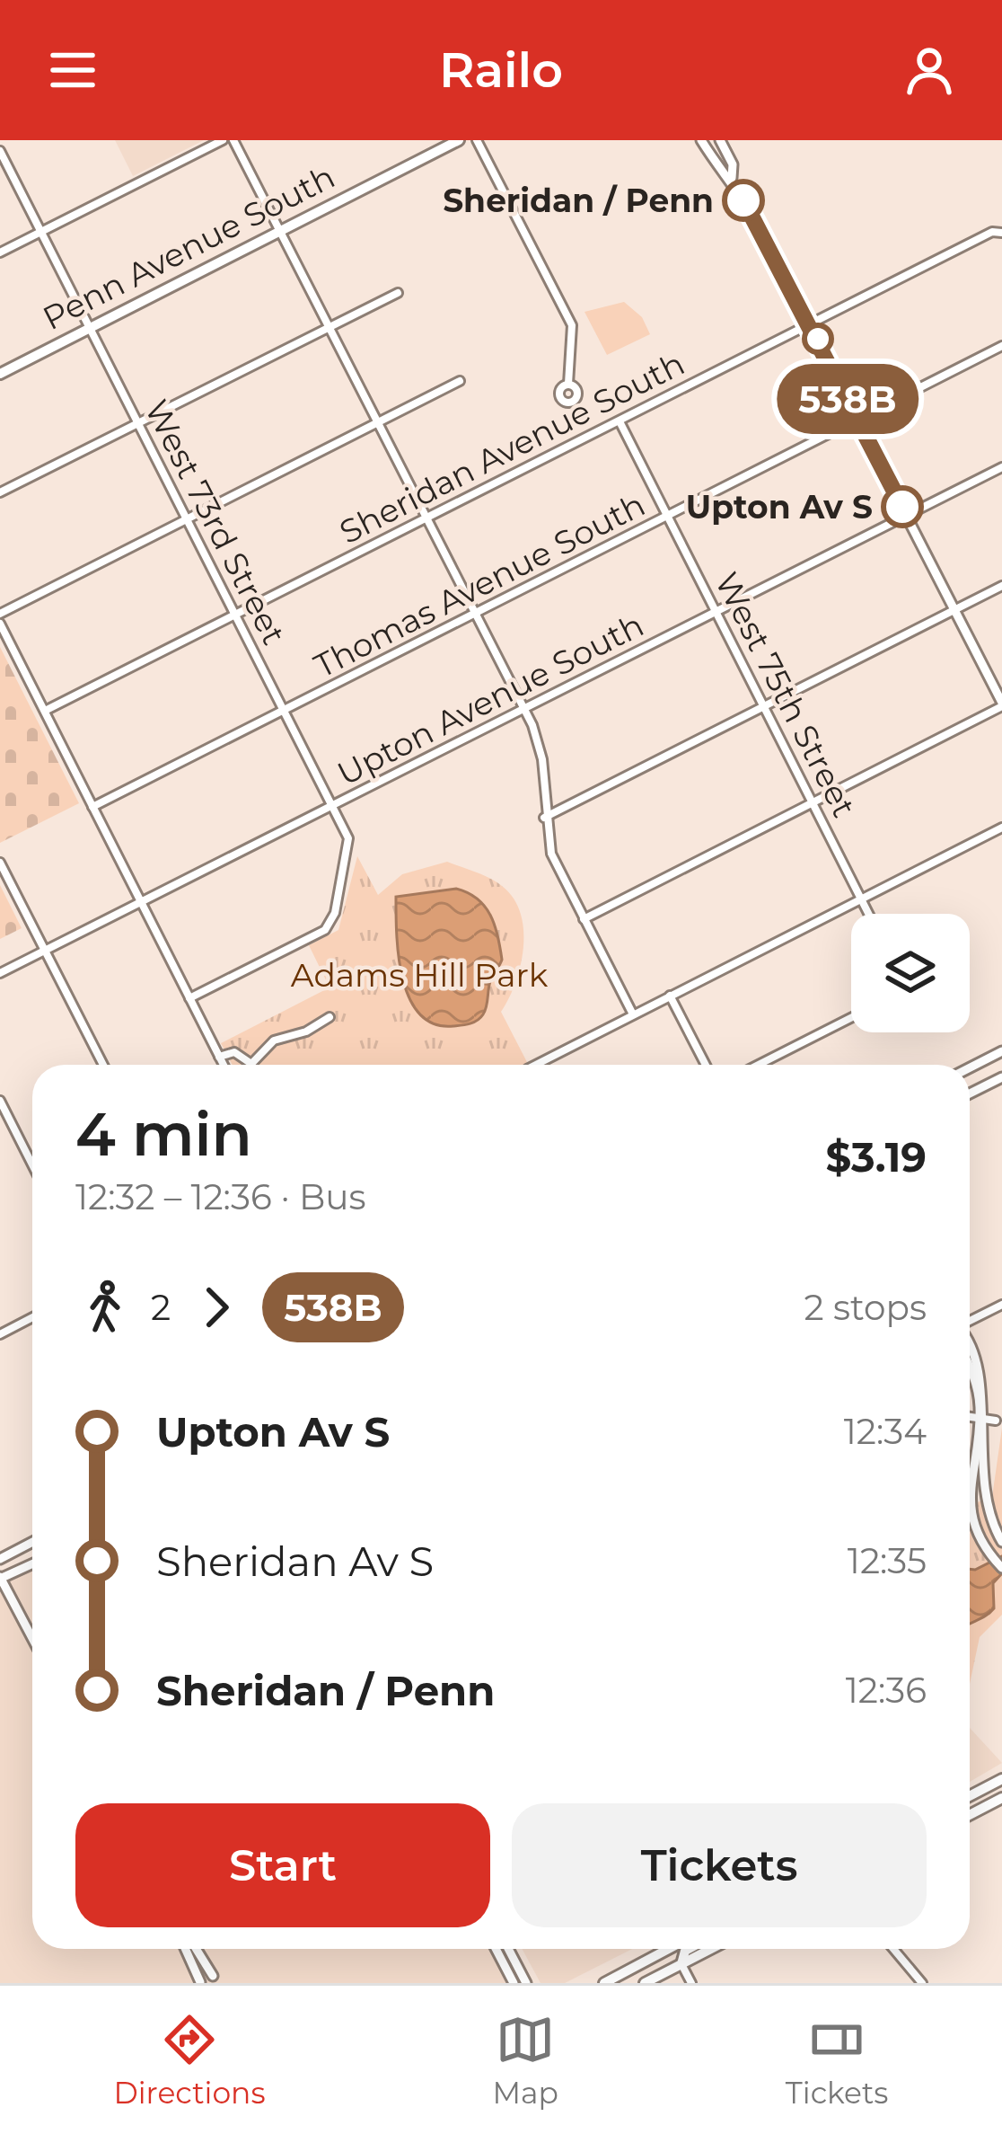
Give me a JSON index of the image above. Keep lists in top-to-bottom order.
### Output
{
  "streets": {
    "main road": ["Penn Avenue South"],
    "street": [
      "Sheridan Avenue South",
      "West 73rd Street",
      "Thomas Avenue South",
      "West 75th Street",
      "Upton Avenue South"
    ]
  },
  "crossings": [
    ["Penn Avenue South", "West 73rd Street"],
    ["Sheridan Avenue South", "West 73rd Street"],
    ["Sheridan Avenue South", "West 75th Street"],
    ["West 73rd Street", "Thomas Avenue South"],
    ["West 73rd Street", "Upton Avenue South"],
    ["Thomas Avenue South", "West 75th Street"],
    ["West 75th Street", "Upton Avenue South"]
  ],
  "parks": ["Adams Hill Park"],
  "places": ["Sheridan / Penn", "Upton Av S"],
  "lines": ["bus line 538B"],
  "page": {
    "header": "Railo",
    "on_map": "538B",
    "heading": ["4 min", "12:32 – 12:36 · Bus", "$3.19"],
    "legs": ["2", "538B", "2 stops"],
    "list": [
      {
        "name": "Upton Av S",
        "value": "12:34"
      },
      {
        "name": "Sheridan Av S",
        "value": "12:35"
      },
      {
        "name": "Sheridan / Penn",
        "value": "12:36"
      }
    ],
    "buttons": ["Start", "Tickets"],
    "tabs": ["Directions", "Map", "Tickets"]
  }
}
